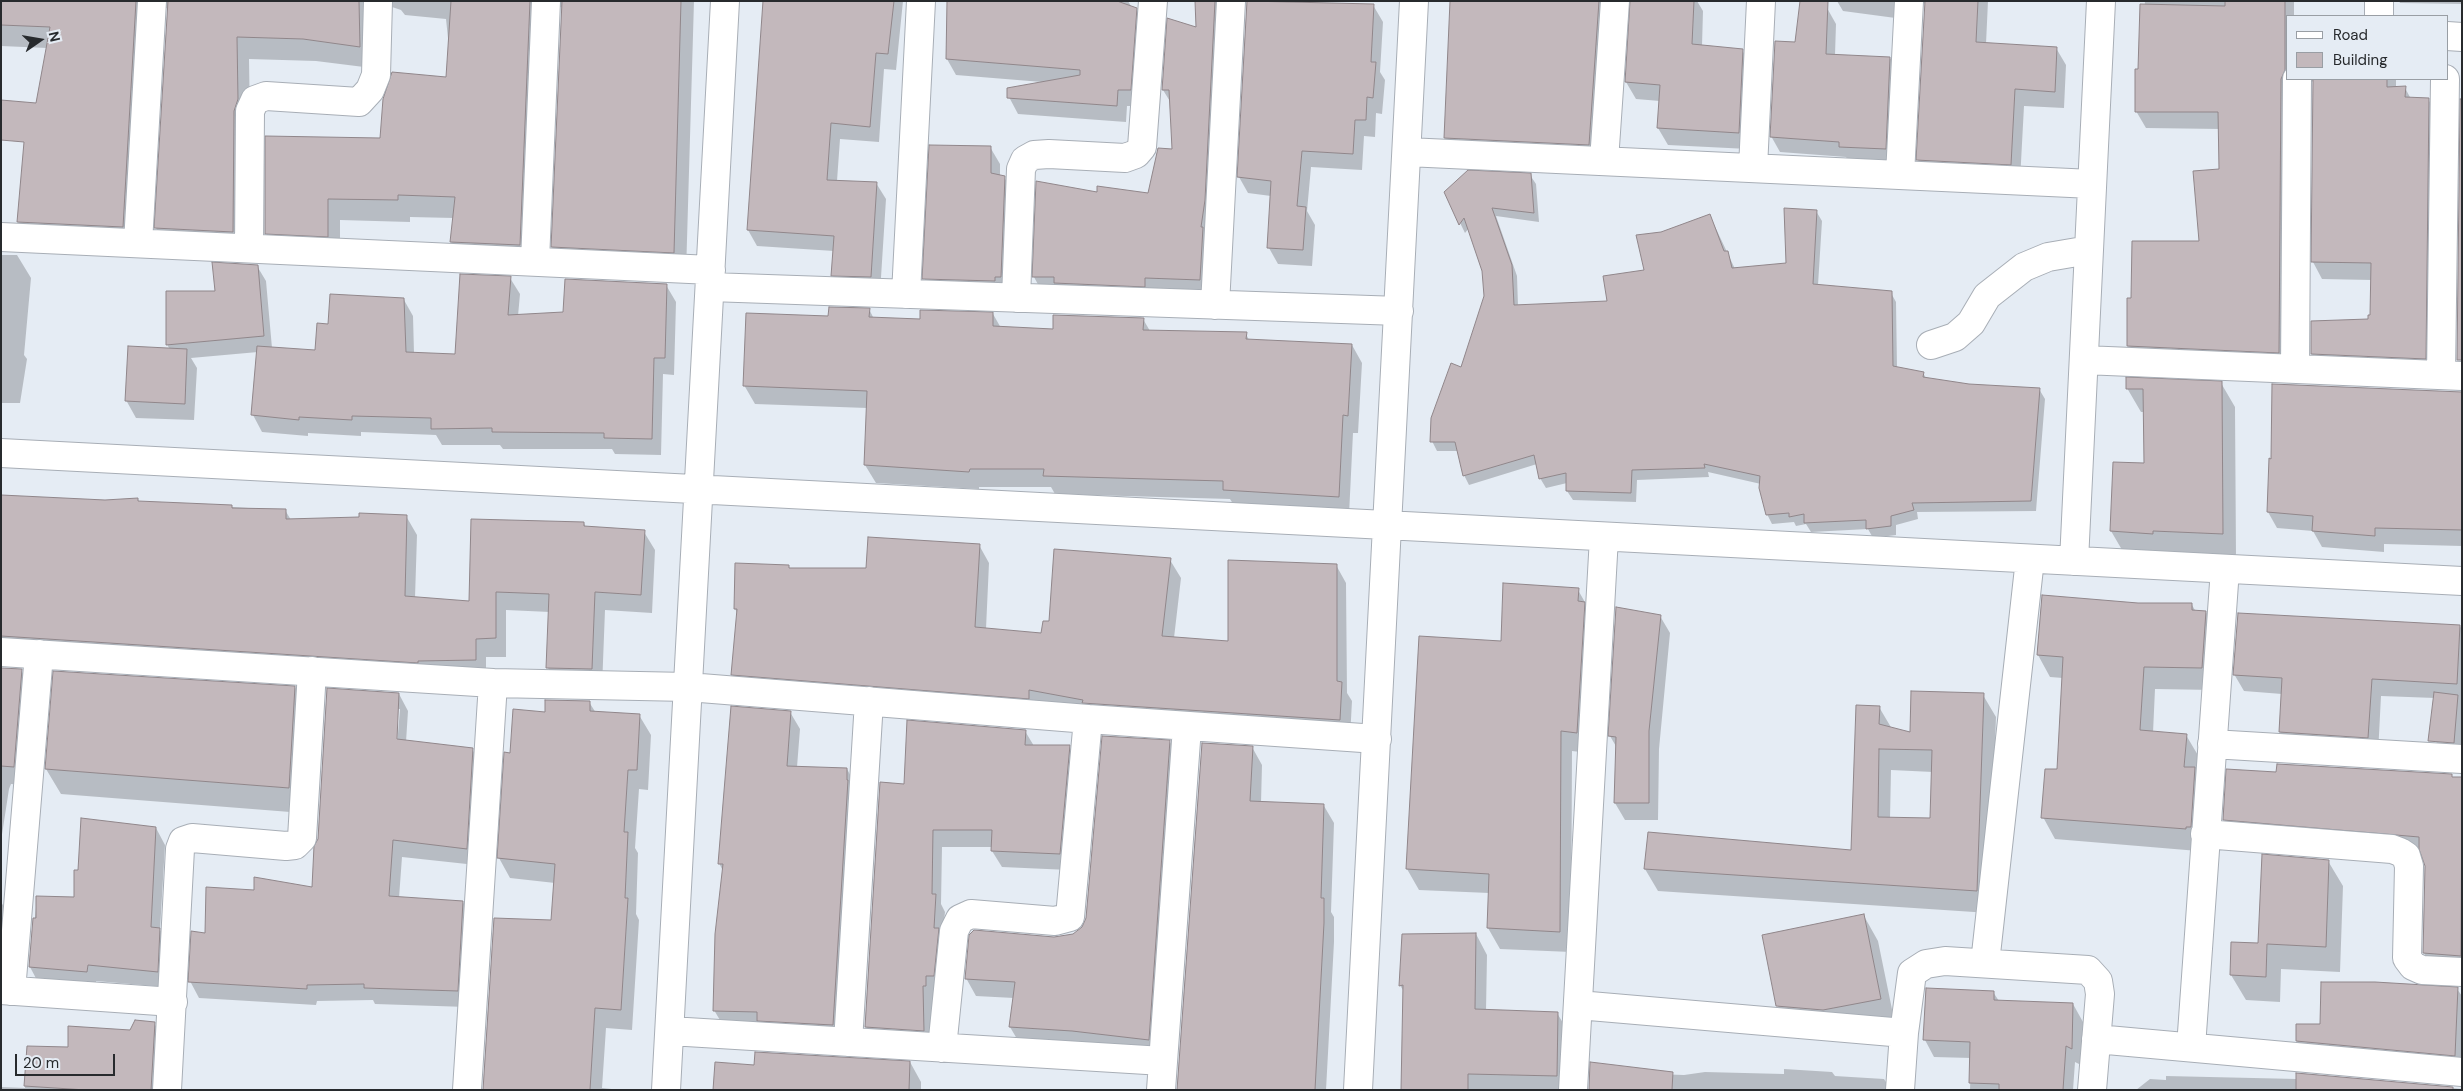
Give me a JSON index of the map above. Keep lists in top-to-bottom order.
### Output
{
  "legend": ["Road", "Building"],
  "scale_bar": "20 m",
  "north": "right"
}
